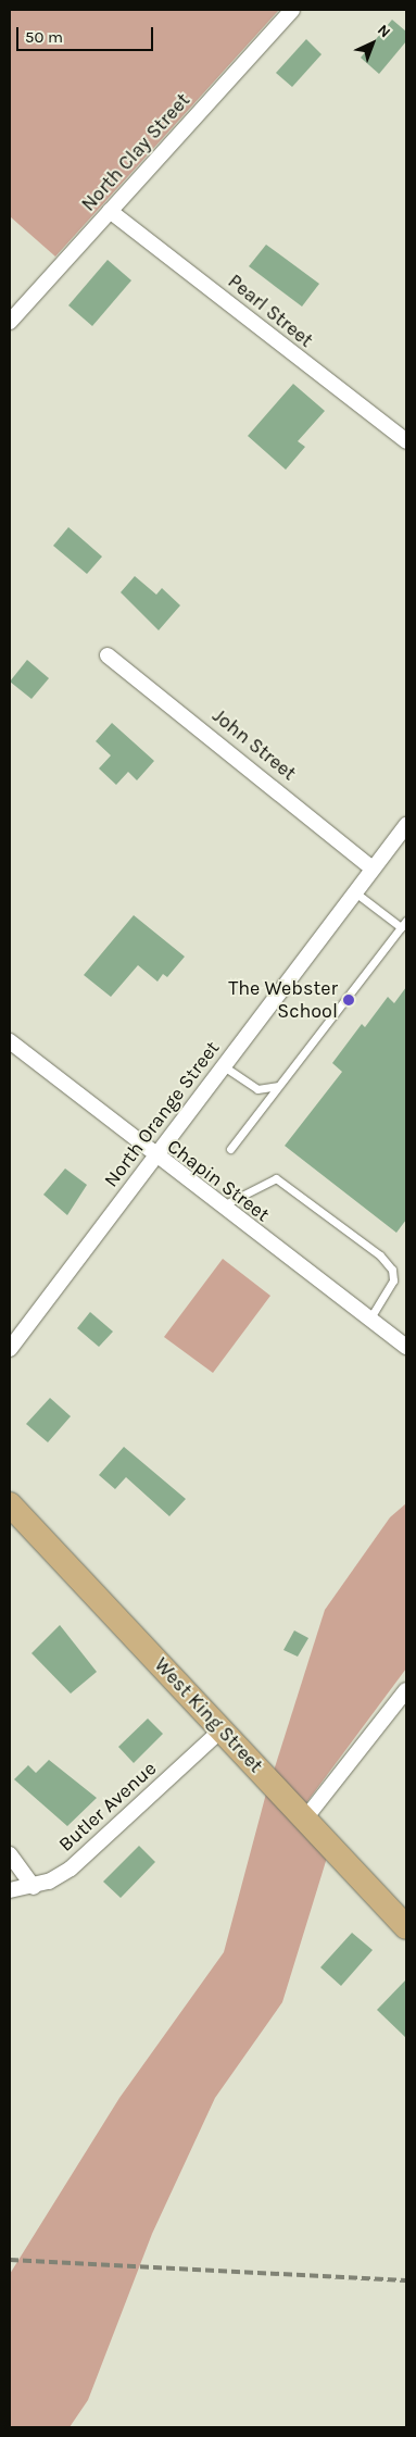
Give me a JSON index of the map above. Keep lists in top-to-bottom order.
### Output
{
  "streets": {
    "main road": ["West King Street"],
    "street": [
      "North Clay Street",
      "Pearl Street",
      "John Street",
      "North Orange Street",
      "Chapin Street",
      "Butler Avenue"
    ]
  },
  "crossings": [
    ["North Clay Street", "Pearl Street"],
    ["John Street", "North Orange Street"],
    ["North Orange Street", "Chapin Street"],
    ["West King Street", "Butler Avenue"]
  ],
  "places": ["The Webster School"],
  "scale_bar": "50 m",
  "north": "top right"
}
